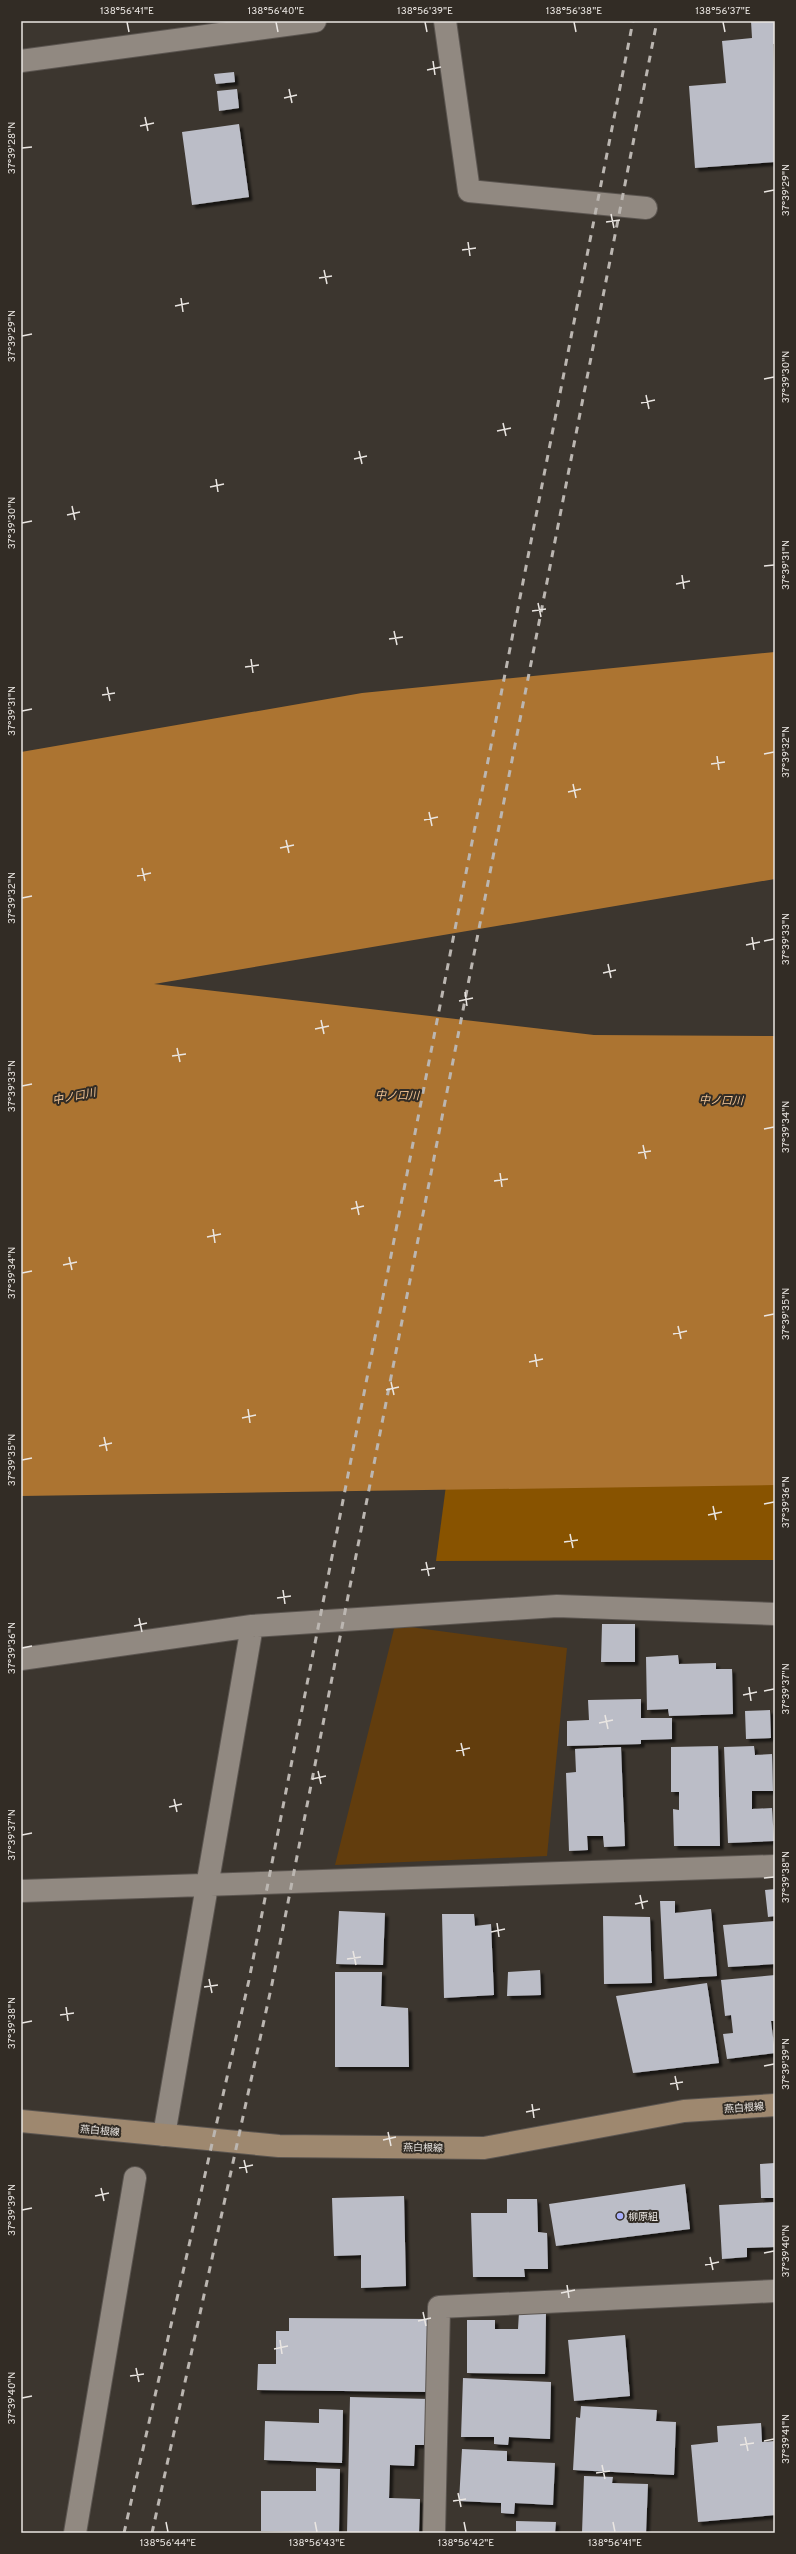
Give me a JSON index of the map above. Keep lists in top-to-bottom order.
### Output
{
  "streets": {
    "main road": ["燕白根線"]
  },
  "water": ["中ノ口川"],
  "places": ["柳原組"],
  "coordinates": [
    "138°56'41\"E",
    "138°56'40\"E",
    "138°56'39\"E",
    "138°56'38\"E",
    "138°56'37\"E",
    "37°39'28\"N",
    "37°39'29\"N",
    "37°39'30\"N",
    "37°39'31\"N",
    "37°39'32\"N",
    "37°39'33\"N",
    "37°39'34\"N",
    "37°39'35\"N",
    "37°39'36\"N",
    "37°39'37\"N",
    "37°39'38\"N",
    "37°39'39\"N",
    "37°39'40\"N",
    "37°39'41\"N",
    "138°56'44\"E",
    "138°56'43\"E",
    "138°56'42\"E"
  ]
}
